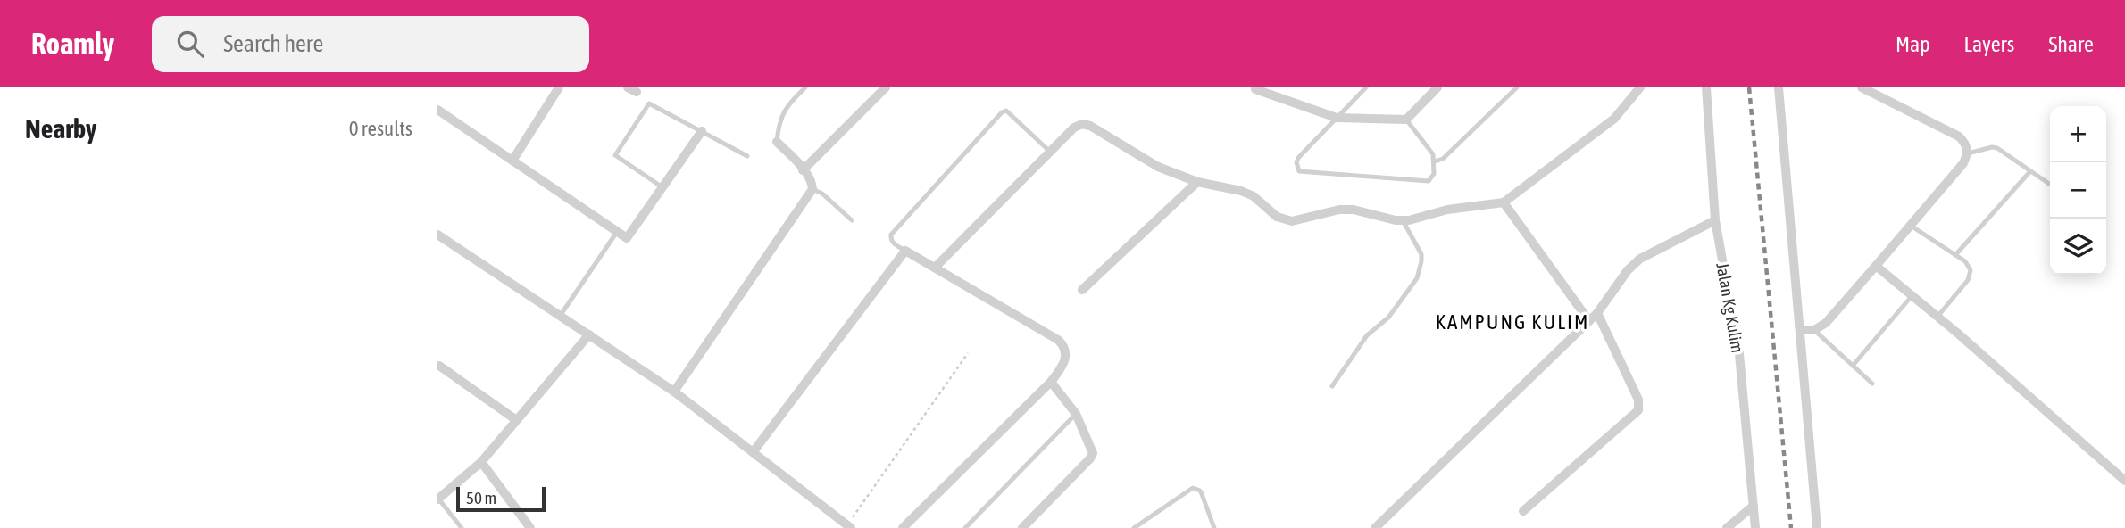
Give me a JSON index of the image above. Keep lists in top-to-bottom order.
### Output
{
  "streets": {
    "street": ["Jalan Kg Kulim"]
  },
  "districts": ["KAMPUNG KULIM"],
  "scale_bar": "50 m",
  "page": {
    "header": "Roamly",
    "search": "Search here",
    "nav": ["Map", "Layers", "Share"],
    "heading": ["Nearby", "0 results"],
    "map_buttons": ["+", "−"],
    "scale": "50 m"
  }
}
